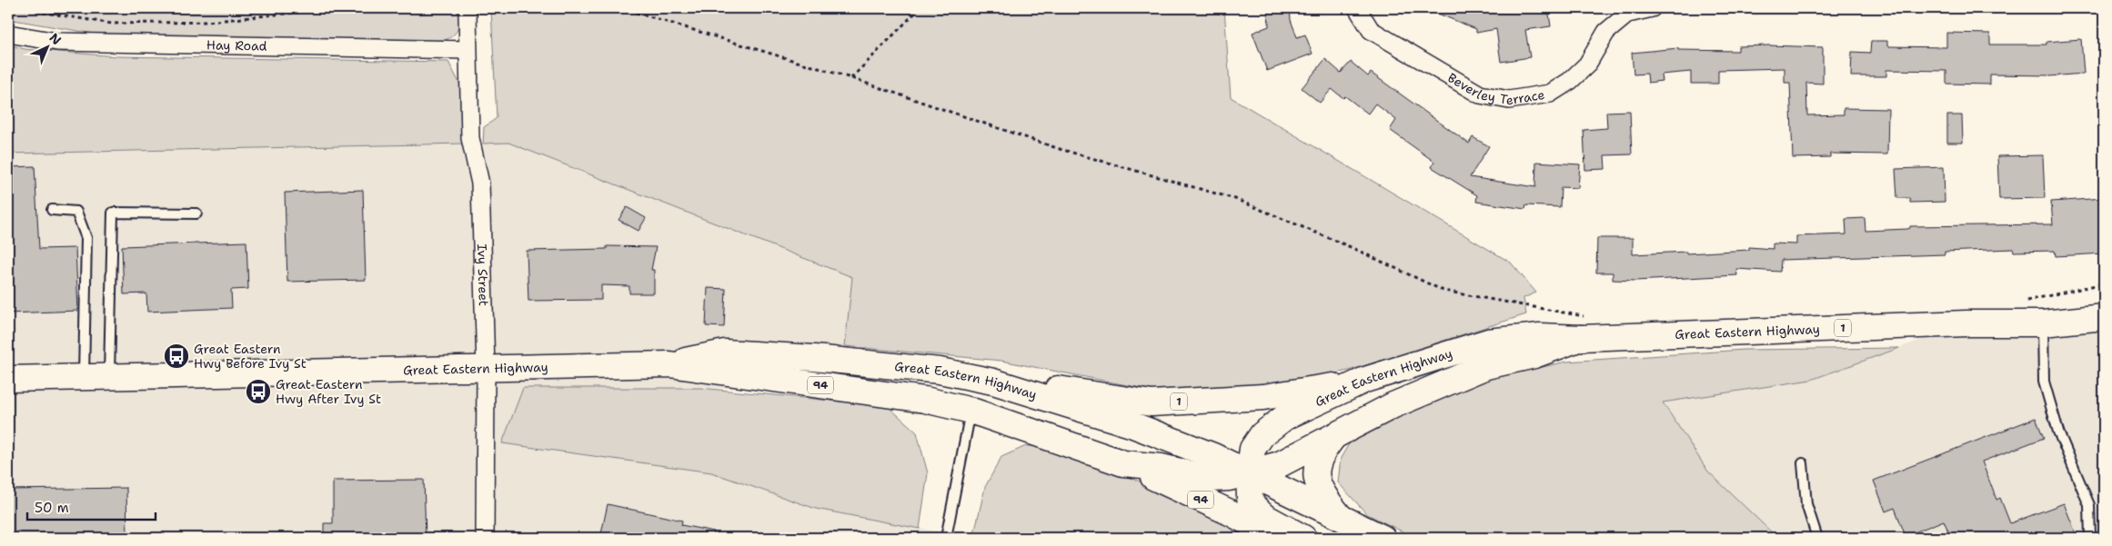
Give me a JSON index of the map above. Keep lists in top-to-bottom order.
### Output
{
  "streets": {
    "highway": ["1", "Great Eastern Highway", "94"],
    "street": ["Hay Road", "Beverley Terrace", "Ivy Street"]
  },
  "crossings": [
    ["Hay Road", "Ivy Street"],
    ["Ivy Street", "Great Eastern Highway"],
    ["1", "Great Eastern Highway"],
    ["Great Eastern Highway", "94"]
  ],
  "places": {
    "bus stop": ["Great Eastern Hwy Before Ivy St", "Great Eastern Hwy After Ivy St"]
  },
  "scale_bar": "50 m",
  "north": "top right"
}
